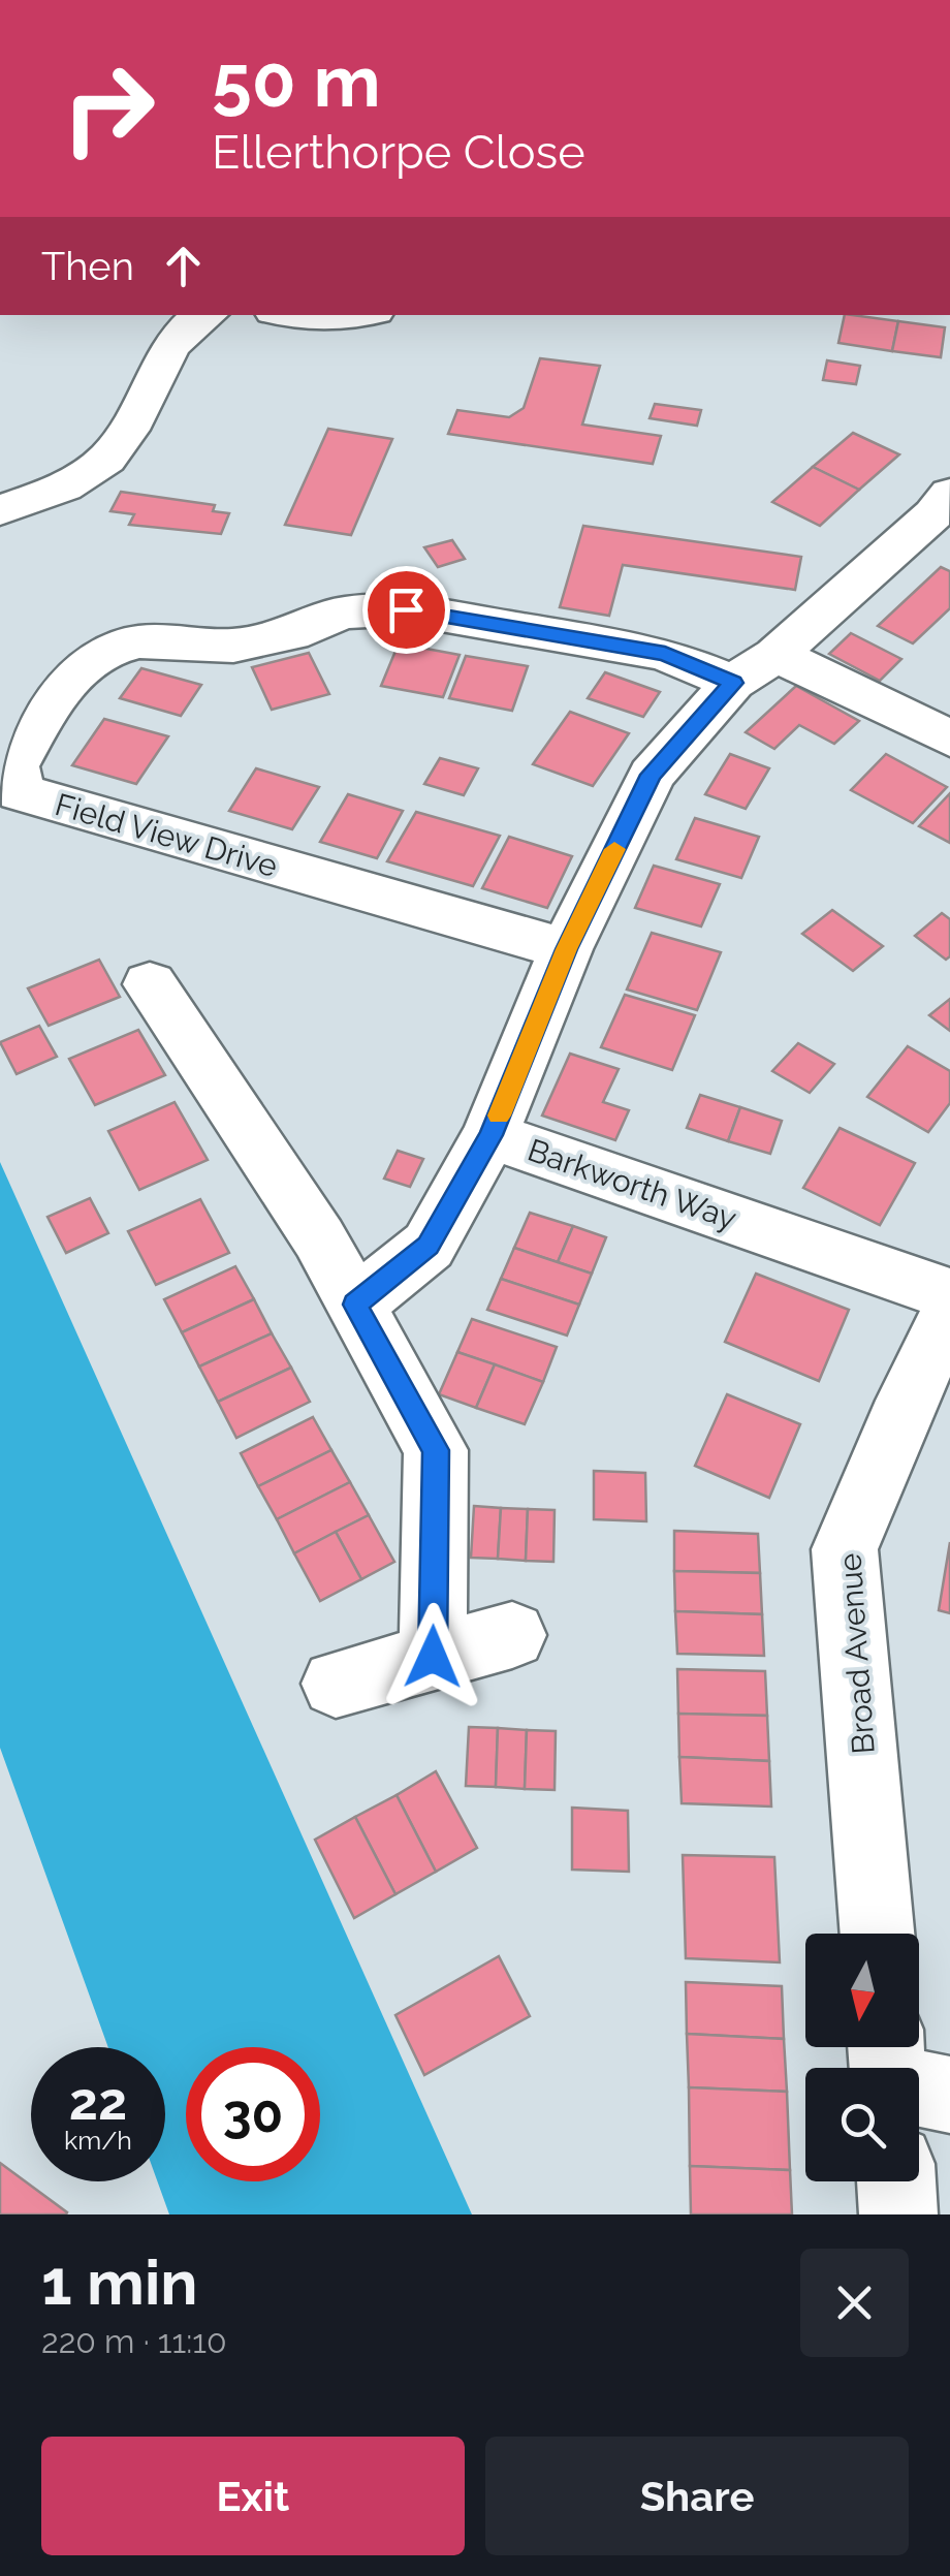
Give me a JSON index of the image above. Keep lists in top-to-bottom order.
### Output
{
  "streets": {
    "street": ["Field View Drive", "Barkworth Way", "Broad Avenue"]
  },
  "crossings": [
    ["Field View Drive", "Barkworth Way"]
  ],
  "north": "bottom",
  "page": {
    "turn": ["50 m", "Ellerthorpe Close"],
    "then": "Then",
    "speed": "22 km/h",
    "limit": "30",
    "heading": ["1 min", "220 m · 11:10"],
    "buttons": ["Exit", "Share"]
  }
}
